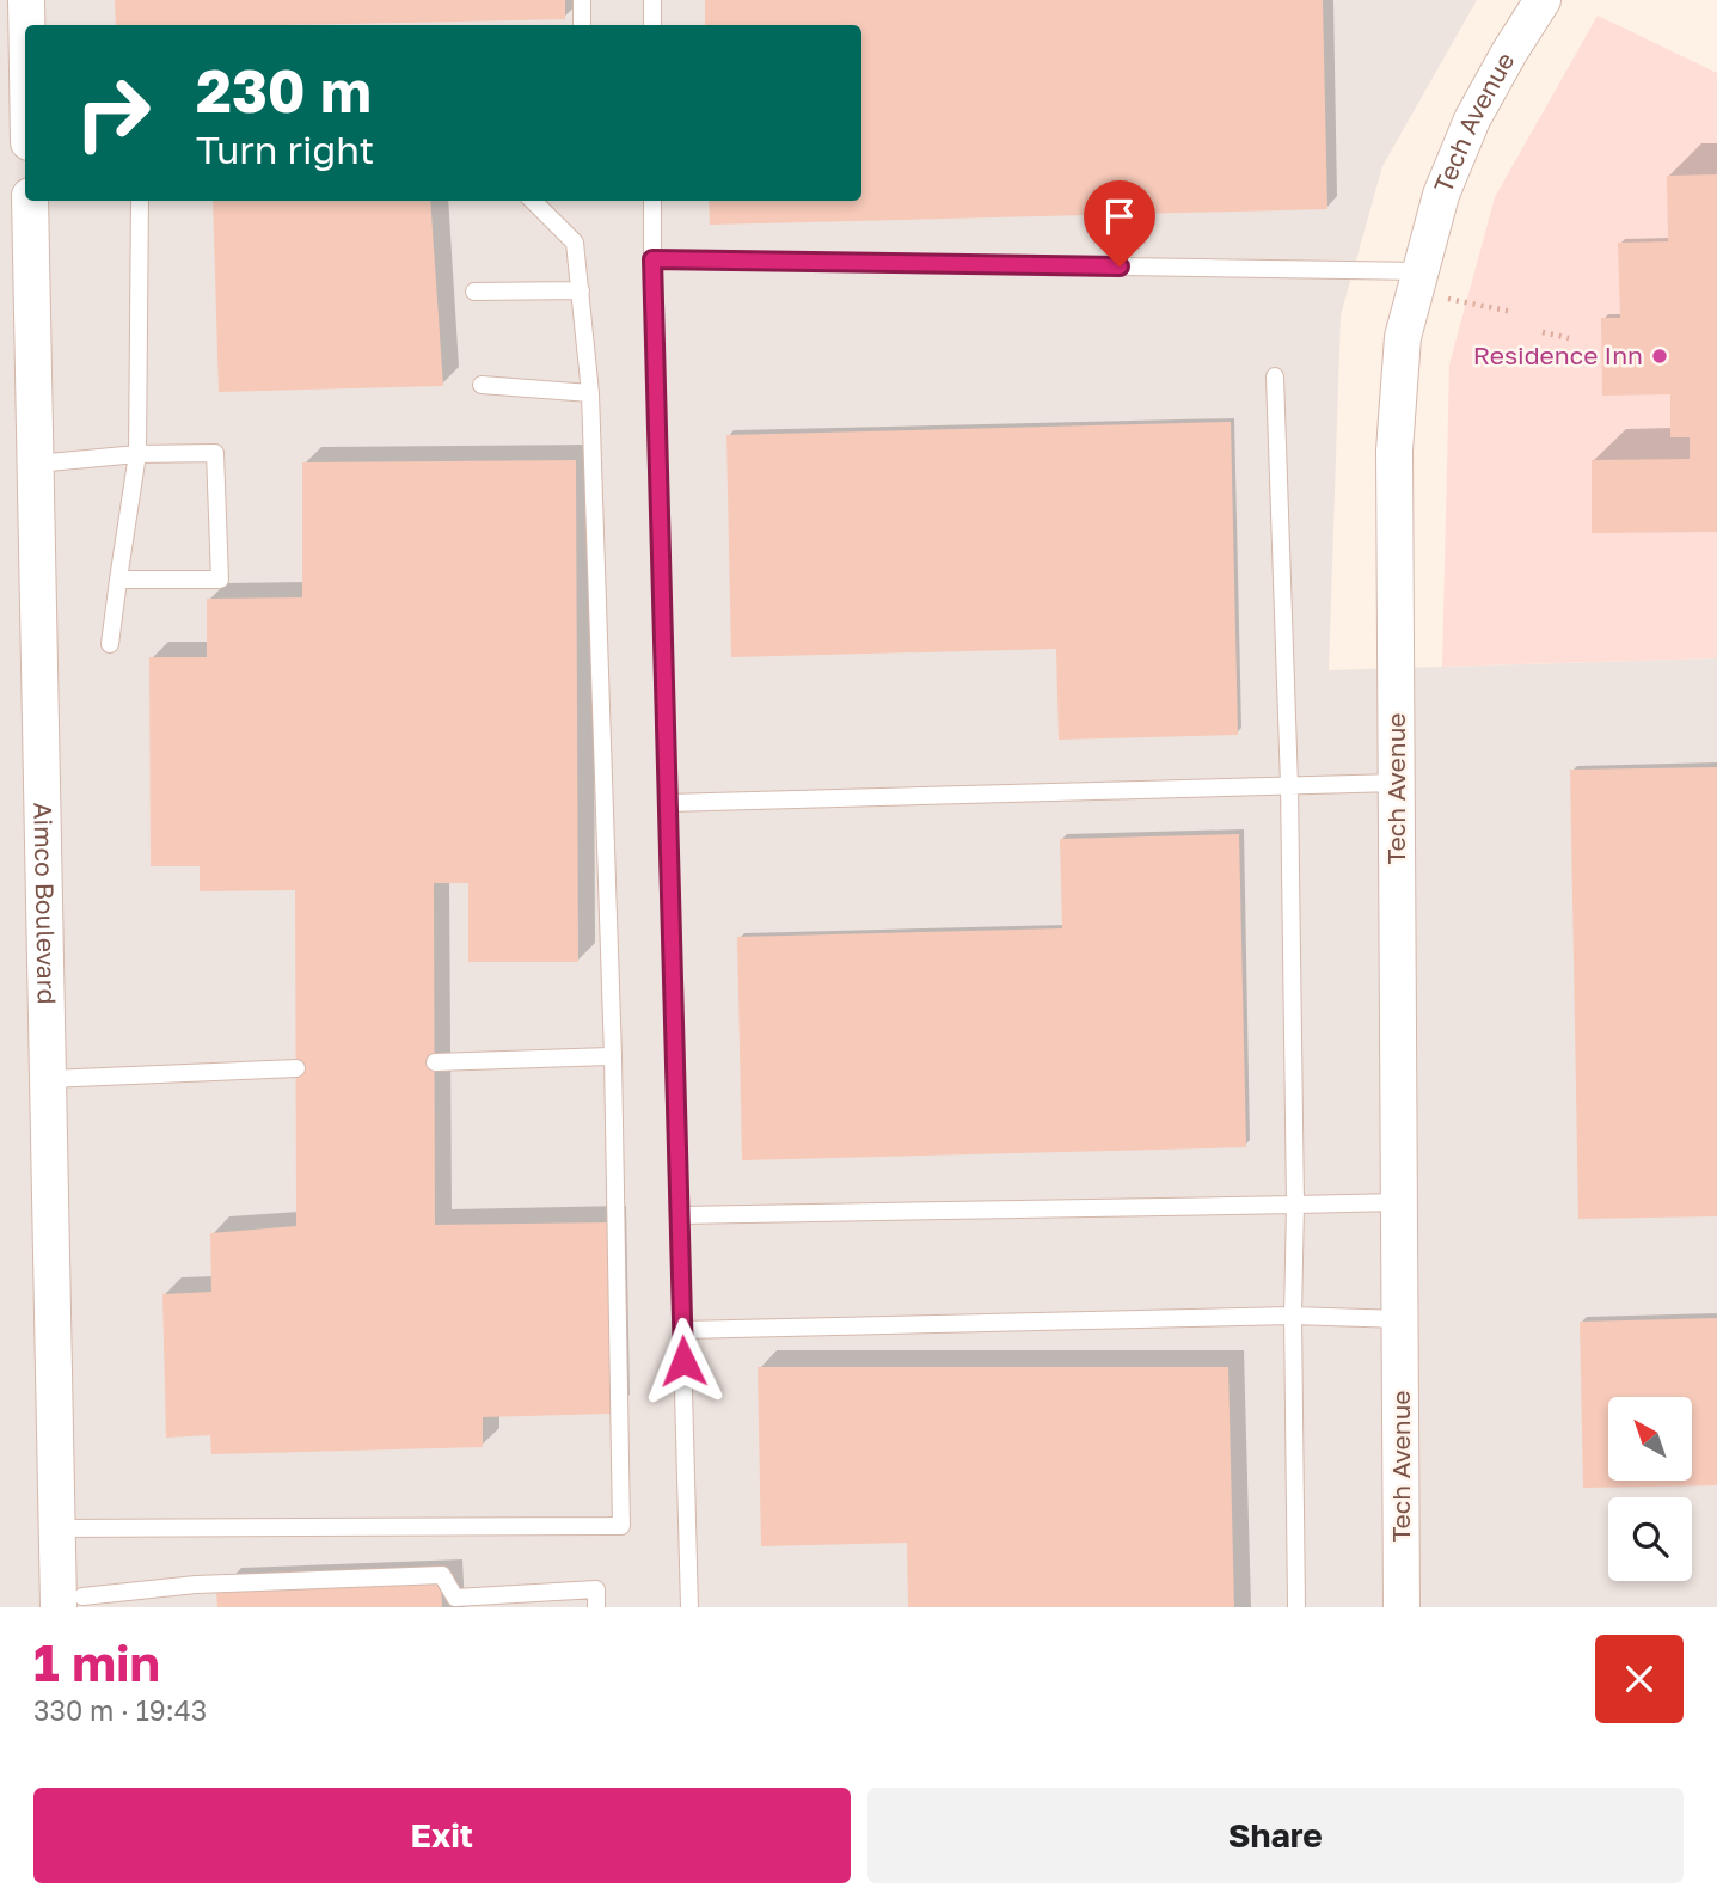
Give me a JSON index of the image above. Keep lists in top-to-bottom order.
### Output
{
  "streets": {
    "street": ["Tech Avenue", "Aimco Boulevard"]
  },
  "places": ["Residence Inn"],
  "north": "top left",
  "page": {
    "turn": ["230 m", "Turn right"],
    "heading": ["1 min", "330 m · 19:43"],
    "buttons": ["Exit", "Share"]
  }
}
